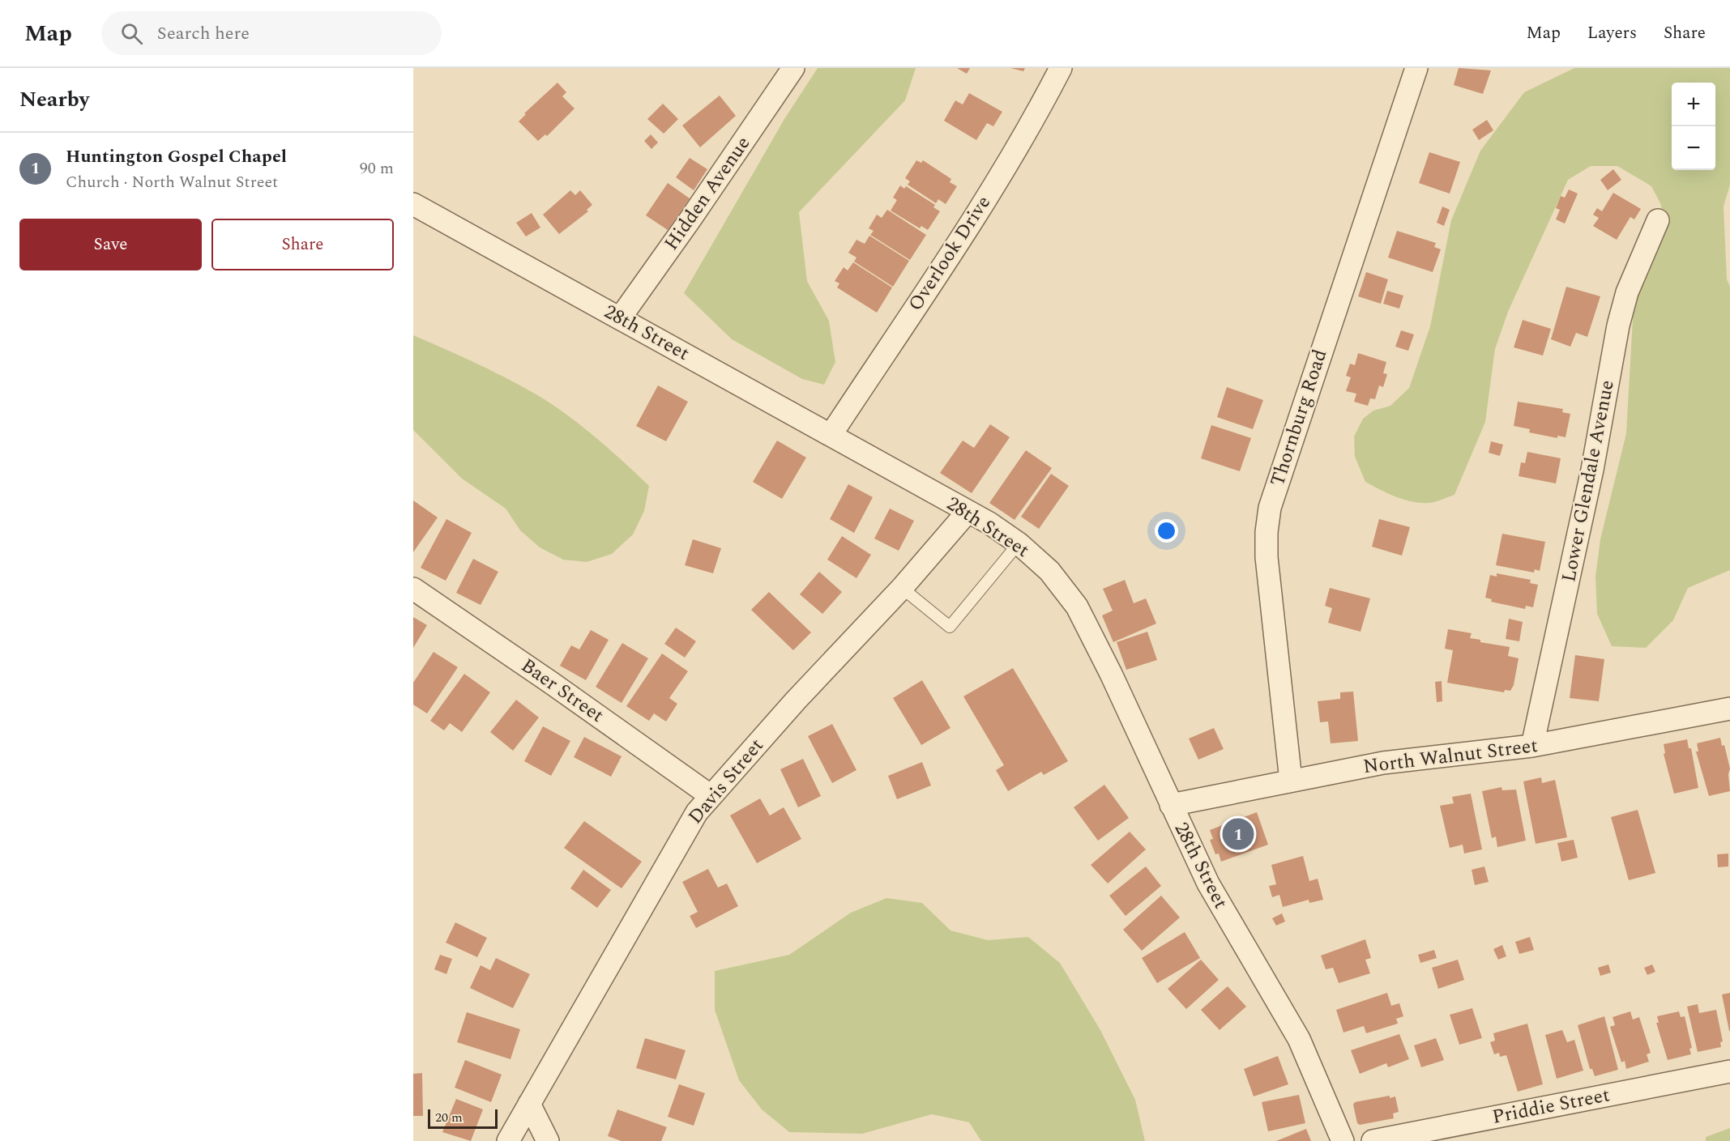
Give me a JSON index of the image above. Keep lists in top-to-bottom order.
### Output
{
  "streets": {
    "street": [
      "Hidden Avenue",
      "Overlook Drive",
      "28th Street",
      "Thornburg Road",
      "Lower Glendale Avenue",
      "Baer Street",
      "North Walnut Street",
      "Davis Street",
      "Priddie Street"
    ]
  },
  "crossings": [
    ["Hidden Avenue", "28th Street"],
    ["Overlook Drive", "28th Street"],
    ["28th Street", "North Walnut Street"],
    ["28th Street", "Davis Street"],
    ["Thornburg Road", "North Walnut Street"],
    ["Lower Glendale Avenue", "North Walnut Street"],
    ["Baer Street", "Davis Street"]
  ],
  "scale_bar": "20 m",
  "page": {
    "header": "Map",
    "search": "Search here",
    "nav": ["Map", "Layers", "Share"],
    "heading": "Nearby",
    "map_buttons": ["+", "−"],
    "list": [
      {
        "mark": "1",
        "name": "Huntington Gospel Chapel",
        "note": "Church · North Walnut Street",
        "value": "90 m"
      }
    ],
    "buttons": ["Save", "Share"],
    "pins": "1",
    "scale": "20 m"
  }
}
